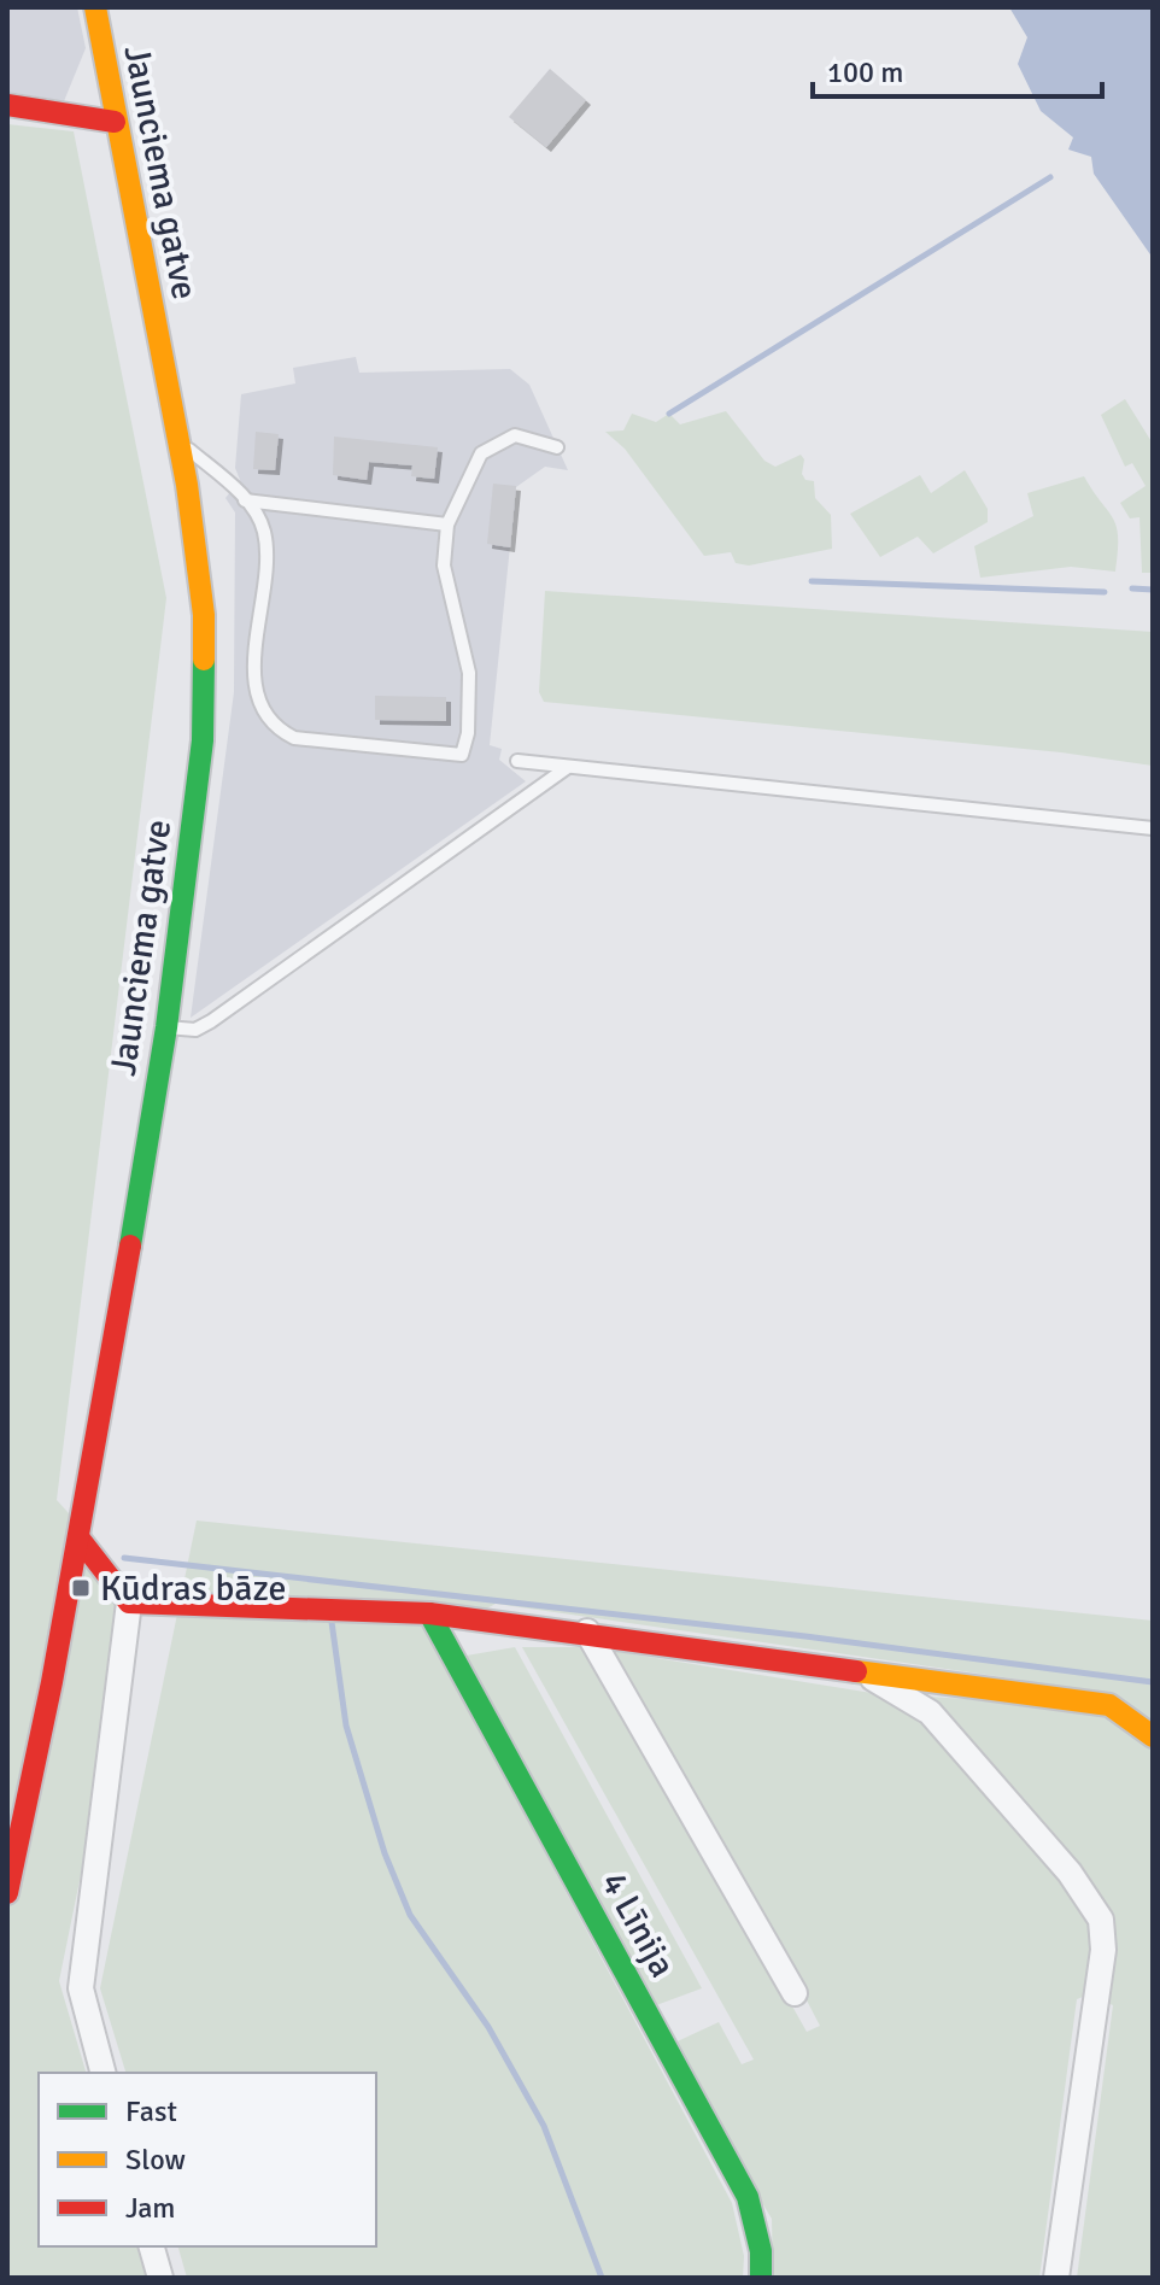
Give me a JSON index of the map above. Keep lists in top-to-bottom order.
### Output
{
  "streets": {
    "street": ["Jaunciema gatve", "4 Līnija"]
  },
  "places": {
    "transit": ["Kūdras bāze"]
  },
  "legend": ["Fast", "Slow", "Jam"],
  "scale_bar": "100 m"
}
